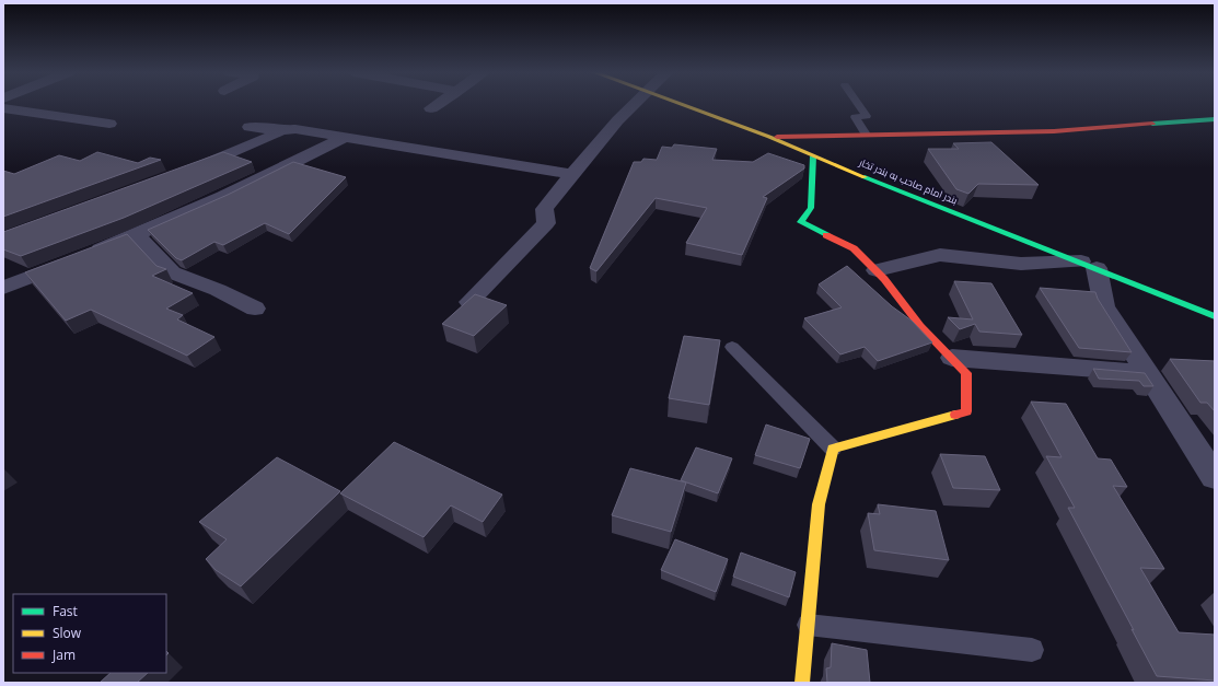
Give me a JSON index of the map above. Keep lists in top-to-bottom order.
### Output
{
  "streets": {
    "street": ["بندر امام صاحب به بندر تخار"]
  },
  "legend": ["Fast", "Slow", "Jam"]
}
